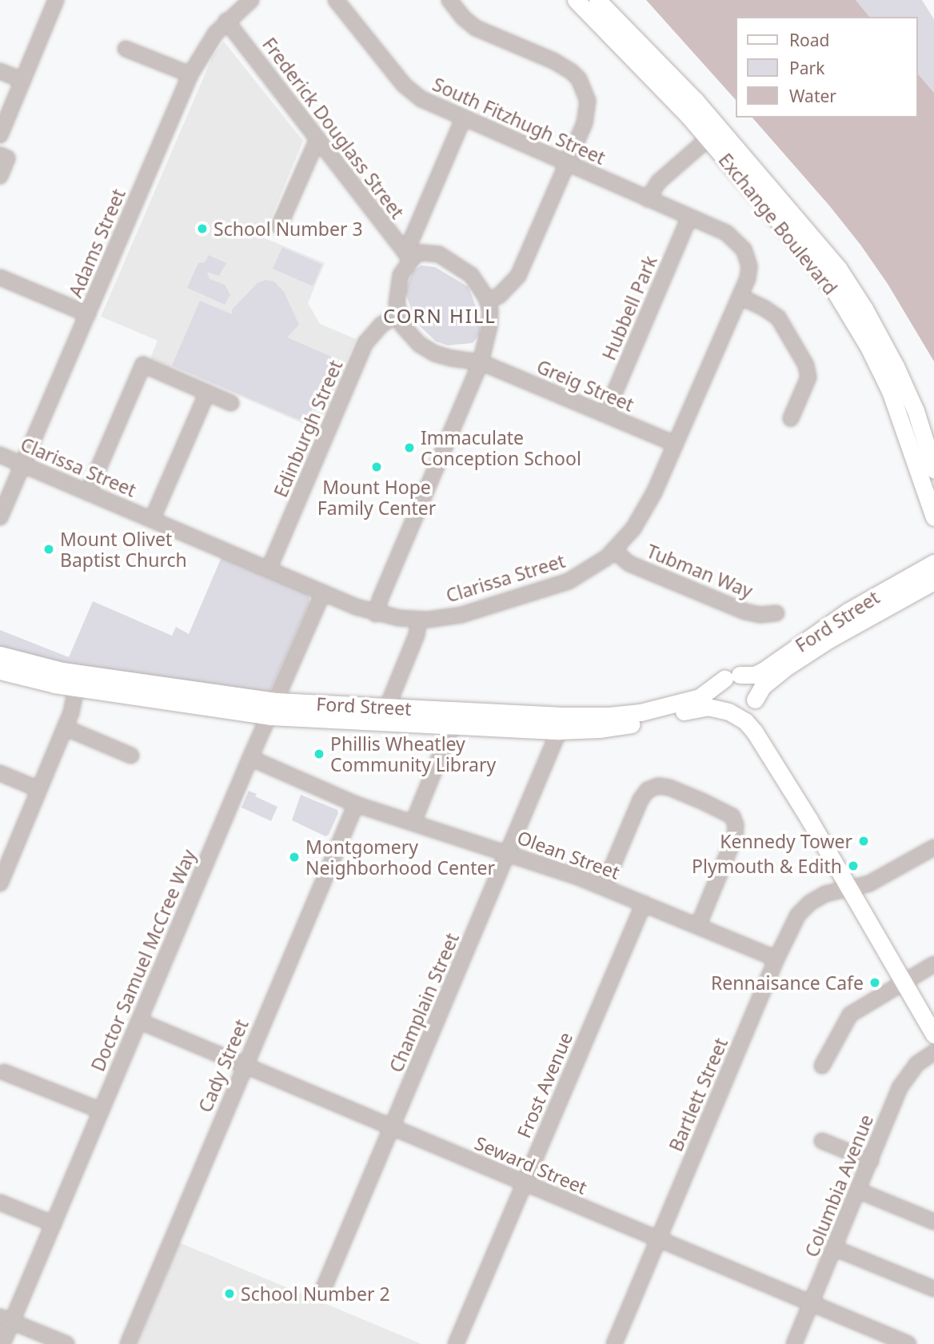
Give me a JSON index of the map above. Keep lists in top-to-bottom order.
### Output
{
  "streets": {
    "main road": ["Exchange Boulevard", "Ford Street"],
    "street": [
      "South Fitzhugh Street",
      "Frederick Douglass Street",
      "Adams Street",
      "Hubbell Park",
      "Greig Street",
      "Edinburgh Street",
      "Clarissa Street",
      "Tubman Way",
      "Olean Street",
      "Doctor Samuel McCree Way",
      "Champlain Street",
      "Cady Street",
      "Frost Avenue",
      "Bartlett Street",
      "Seward Street",
      "Columbia Avenue"
    ]
  },
  "crossings": [
    ["South Fitzhugh Street", "Hubbell Park"],
    ["South Fitzhugh Street", "Clarissa Street"],
    ["Frederick Douglass Street", "Adams Street"],
    ["Frederick Douglass Street", "Greig Street"],
    ["Frederick Douglass Street", "Edinburgh Street"],
    ["Adams Street", "Clarissa Street"],
    ["Hubbell Park", "Greig Street"],
    ["Hubbell Park", "Clarissa Street"],
    ["Greig Street", "Edinburgh Street"],
    ["Greig Street", "Clarissa Street"],
    ["Edinburgh Street", "Clarissa Street"],
    ["Clarissa Street", "Tubman Way"],
    ["Clarissa Street", "Doctor Samuel McCree Way"],
    ["Ford Street", "Doctor Samuel McCree Way"],
    ["Ford Street", "Champlain Street"],
    ["Olean Street", "Doctor Samuel McCree Way"],
    ["Olean Street", "Champlain Street"],
    ["Olean Street", "Cady Street"],
    ["Olean Street", "Frost Avenue"],
    ["Olean Street", "Bartlett Street"],
    ["Doctor Samuel McCree Way", "Seward Street"],
    ["Champlain Street", "Seward Street"],
    ["Cady Street", "Seward Street"],
    ["Frost Avenue", "Seward Street"],
    ["Bartlett Street", "Seward Street"],
    ["Seward Street", "Columbia Avenue"]
  ],
  "districts": ["CORN HILL"],
  "places": [
    "School Number 3",
    "Immaculate Conception School",
    "Mount Hope Family Center",
    "Mount Olivet Baptist Church",
    "Phillis Wheatley Community Library",
    "Kennedy Tower",
    "Montgomery Neighborhood Center",
    "Plymouth & Edith",
    "Rennaisance Cafe",
    "School Number 2"
  ],
  "legend": ["Road", "Park", "Water"]
}
